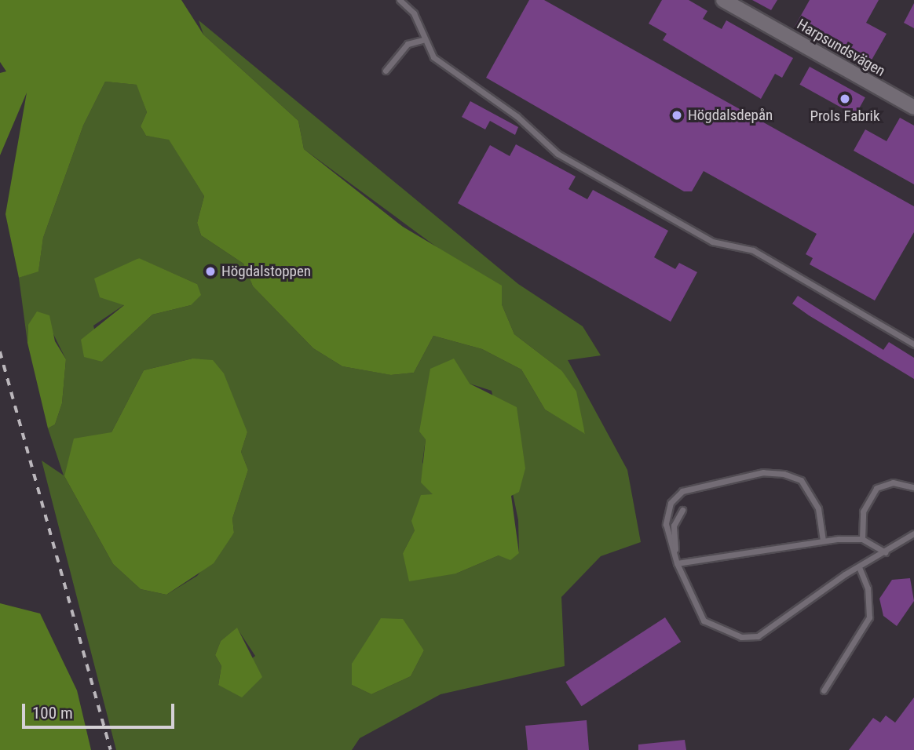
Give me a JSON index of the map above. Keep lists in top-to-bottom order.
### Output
{
  "streets": {
    "street": ["Harpsundsvägen"]
  },
  "places": ["Prols Fabrik", "Högdalsdepån", "Högdalstoppen"],
  "scale_bar": "100 m"
}
